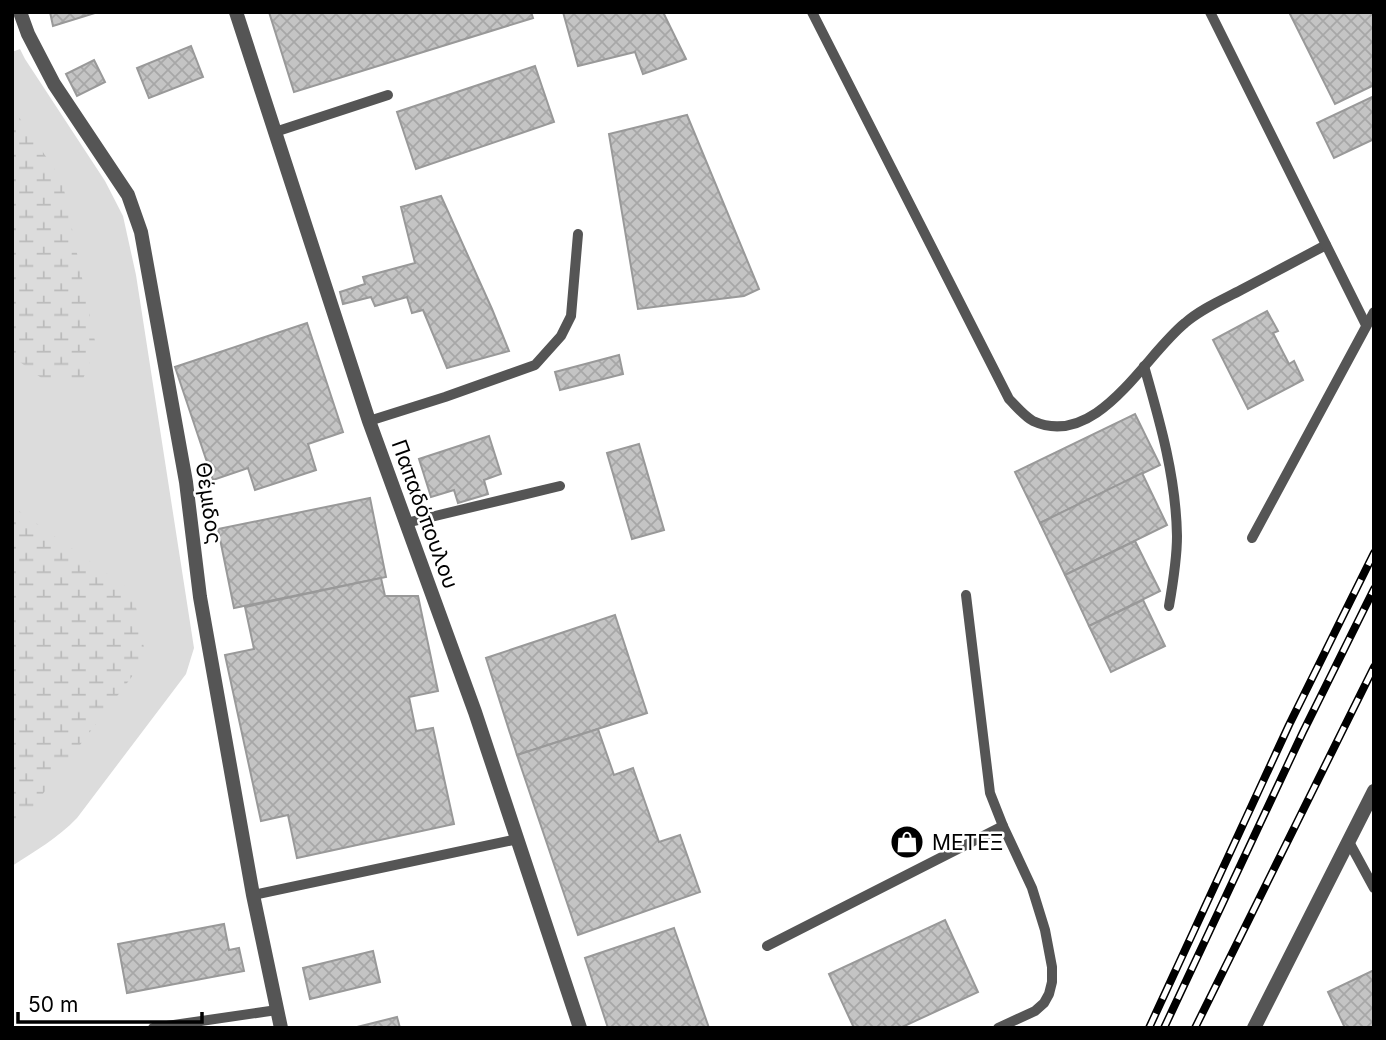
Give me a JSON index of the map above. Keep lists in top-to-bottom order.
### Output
{
  "streets": {
    "street": ["Θέμιδος", "Παπαδόπουλου"]
  },
  "places": {
    "shop": ["ΜΕΤΕΞ"]
  },
  "scale_bar": "50 m"
}
